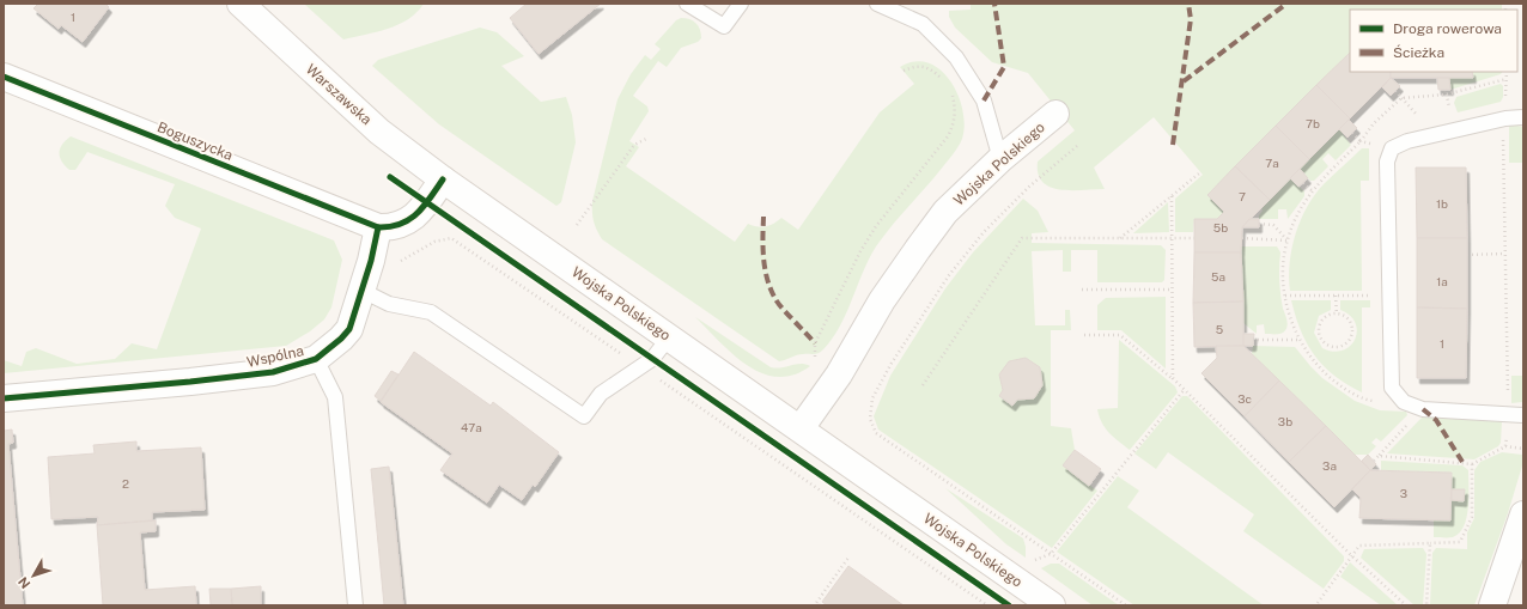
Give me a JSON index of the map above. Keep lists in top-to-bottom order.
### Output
{
  "streets": {
    "street": [
      "Warszawska",
      "Boguszycka",
      "Wojska Polskiego",
      "Wspólna"
    ]
  },
  "crossings": [
    ["Warszawska", "Wojska Polskiego"],
    ["Boguszycka", "Wspólna"]
  ],
  "house_numbers": [
    "1",
    "7b",
    "7a",
    "7",
    "1b",
    "5b",
    "5a",
    "1a",
    "5",
    "1",
    "3c",
    "3b",
    "47a",
    "3a",
    "2",
    "3"
  ],
  "legend": ["Droga rowerowa", "Ścieżka"],
  "north": "bottom left"
}
